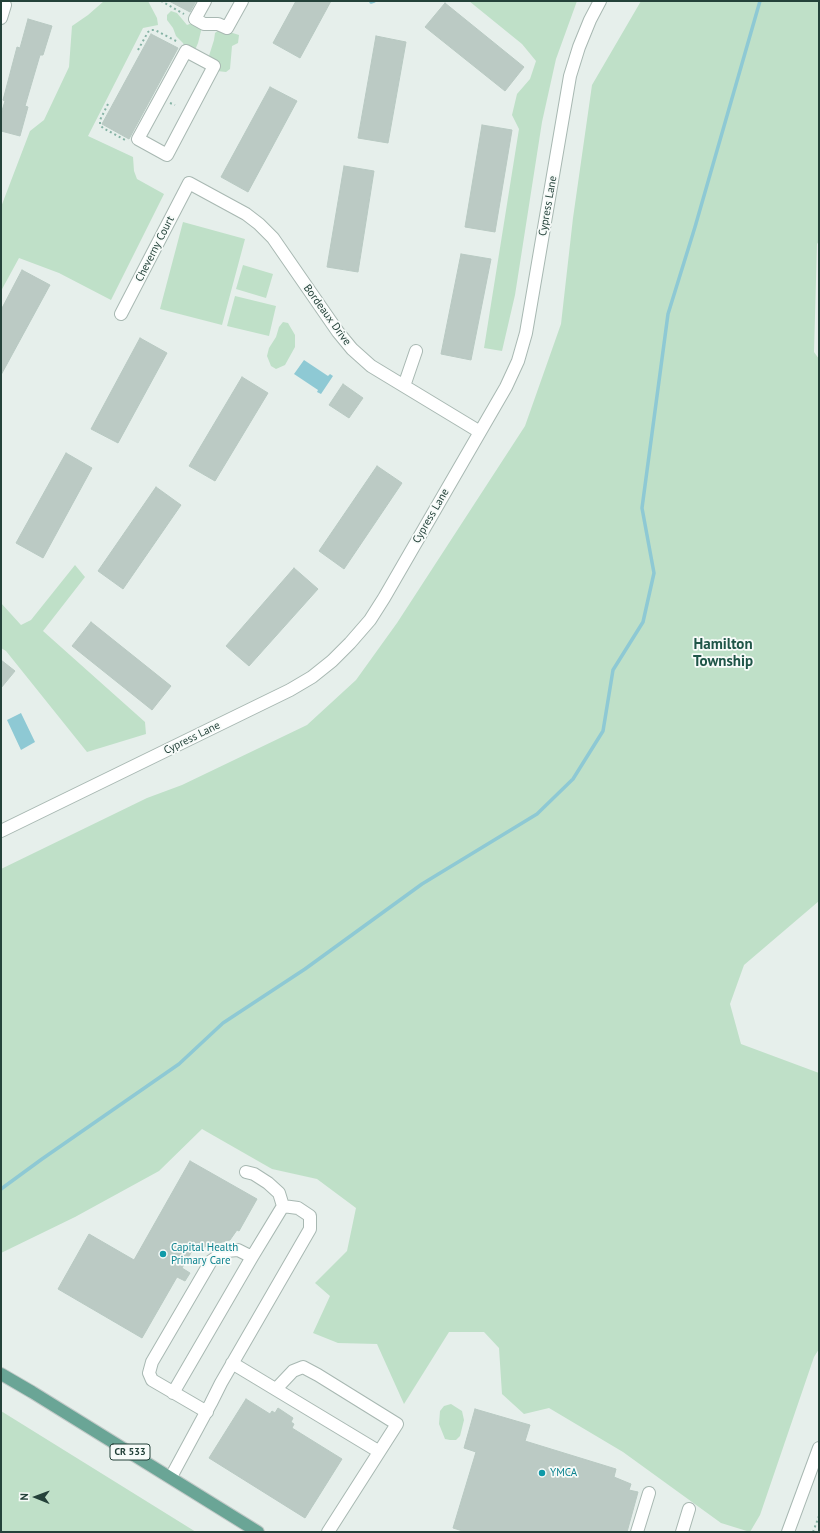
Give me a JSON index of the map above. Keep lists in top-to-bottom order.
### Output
{
  "streets": {
    "main road": ["CR 533"],
    "street": ["Cypress Lane", "Cheverny Court", "Bordeaux Drive"]
  },
  "crossings": [
    ["Cypress Lane", "Bordeaux Drive"],
    ["Cheverny Court", "Bordeaux Drive"]
  ],
  "districts": ["Hamilton Township"],
  "places": ["Capital Health Primary Care", "YMCA"],
  "north": "left"
}
